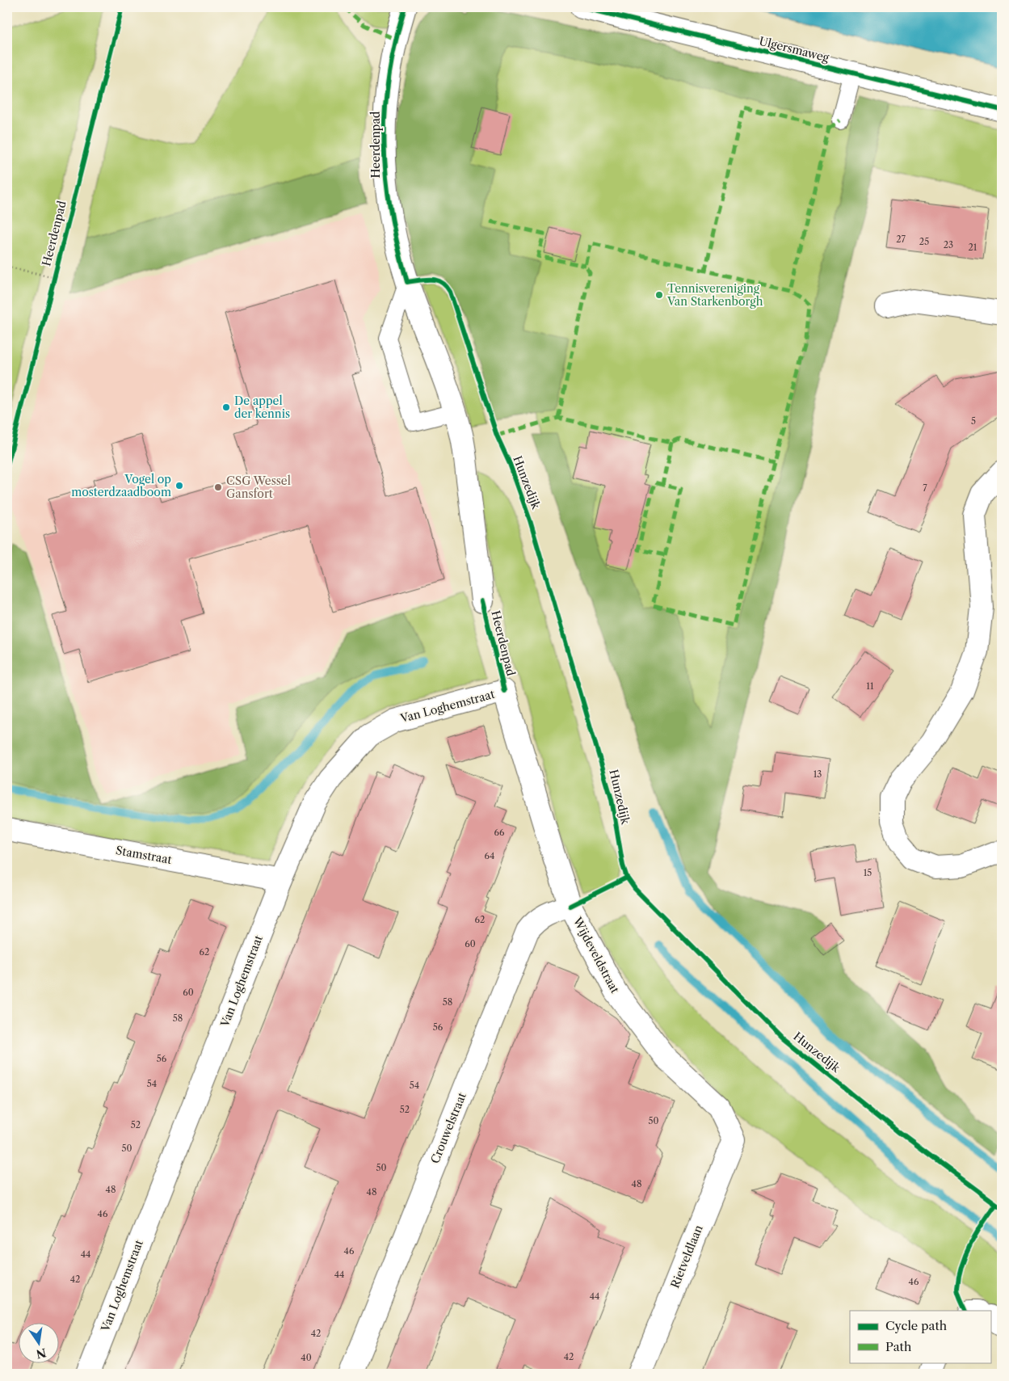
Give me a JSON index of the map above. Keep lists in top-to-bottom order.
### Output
{
  "streets": {
    "street": [
      "Ulgersmaweg",
      "Heerdenpad",
      "Van Loghemstraat",
      "Stamstraat",
      "Wijdeveldstraat",
      "Crouwelstraat",
      "Rietveldlaan"
    ],
    "cycle path": ["Hunzedijk"]
  },
  "crossings": [
    ["Van Loghemstraat", "Stamstraat"],
    ["Van Loghemstraat", "Wijdeveldstraat"],
    ["Wijdeveldstraat", "Crouwelstraat"],
    ["Wijdeveldstraat", "Rietveldlaan"]
  ],
  "places": [
    "Tennisvereniging Van Starkenborgh",
    "De appel der kennis",
    "Vogel op mosterdzaadboom",
    "CSG Wessel Gansfort"
  ],
  "house_numbers": [
    "27",
    "25",
    "23",
    "21",
    "5",
    "7",
    "11",
    "13",
    "66",
    "64",
    "15",
    "62",
    "60",
    "62",
    "60",
    "58",
    "58",
    "56",
    "56",
    "54",
    "54",
    "52",
    "50",
    "52",
    "50",
    "50",
    "48",
    "48",
    "48",
    "46",
    "46",
    "44",
    "44",
    "42",
    "46",
    "44",
    "42",
    "42",
    "40"
  ],
  "legend": ["Cycle path", "Path"],
  "north": "bottom"
}
